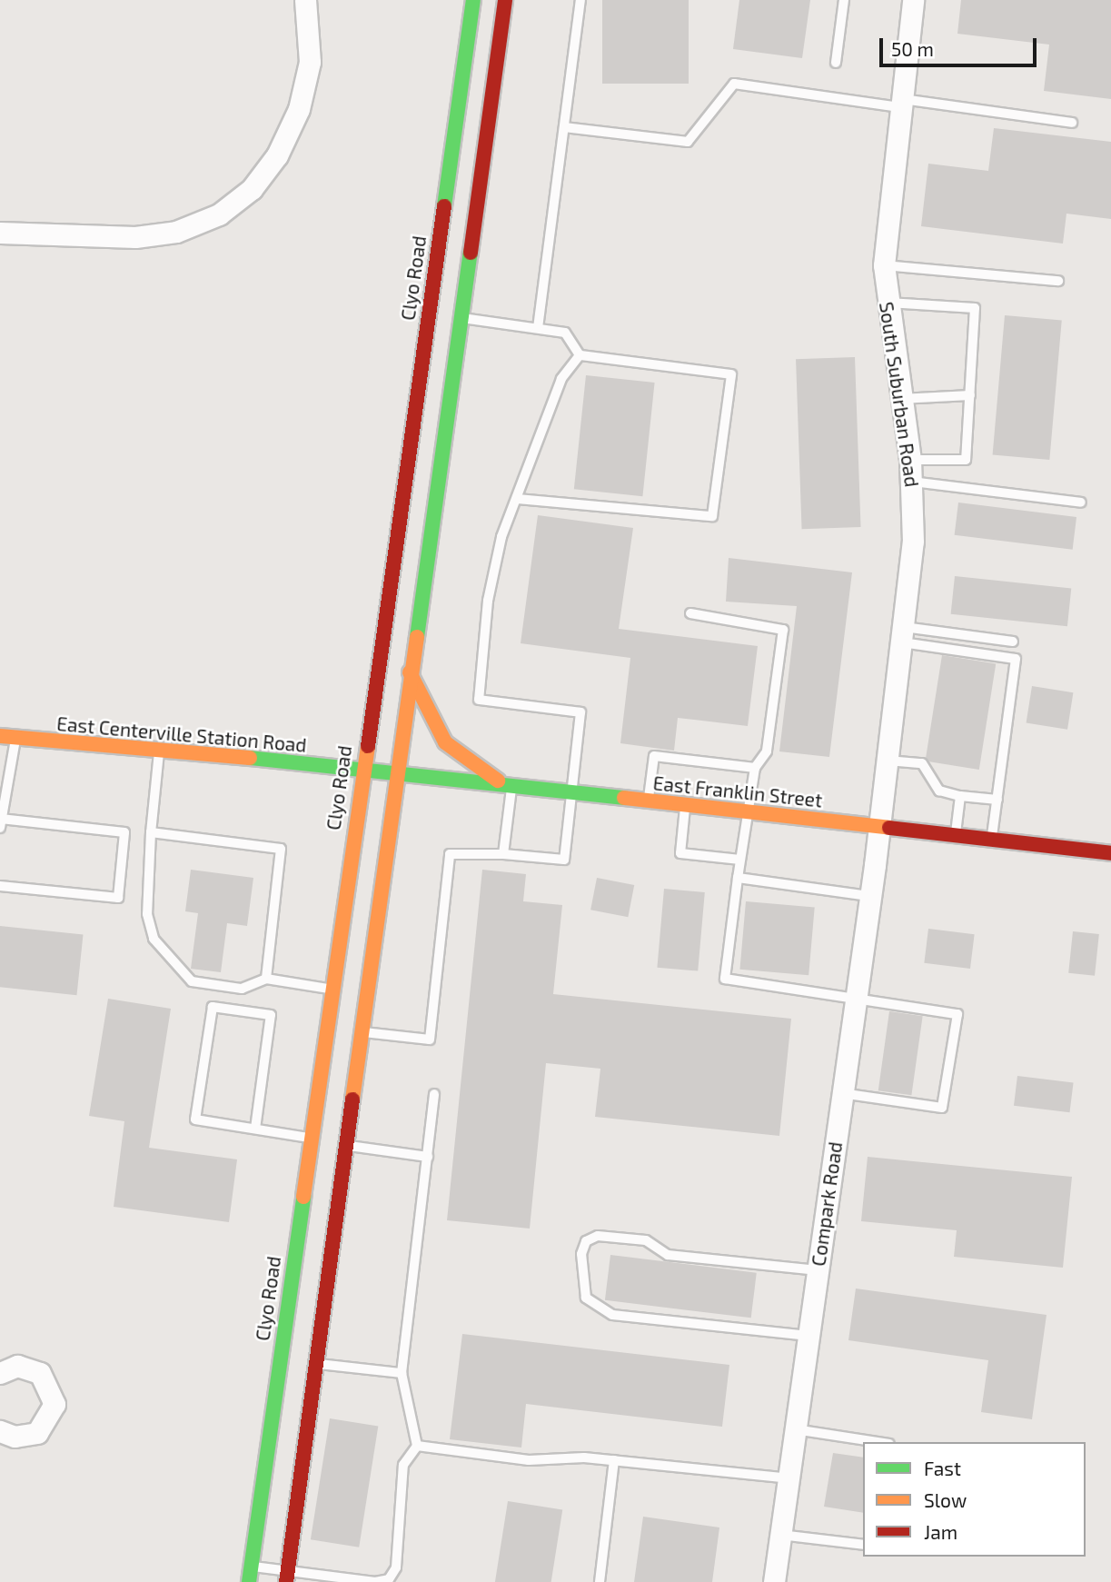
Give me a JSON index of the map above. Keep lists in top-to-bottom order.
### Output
{
  "streets": {
    "street": [
      "Clyo Road",
      "South Suburban Road",
      "East Centerville Station Road",
      "East Franklin Street",
      "Compark Road"
    ]
  },
  "crossings": [
    ["Clyo Road", "East Centerville Station Road"],
    ["Clyo Road", "East Franklin Street"],
    ["South Suburban Road", "East Franklin Street"],
    ["South Suburban Road", "Compark Road"],
    ["East Centerville Station Road", "East Franklin Street"],
    ["East Franklin Street", "Compark Road"]
  ],
  "legend": ["Fast", "Slow", "Jam"],
  "scale_bar": "50 m"
}
